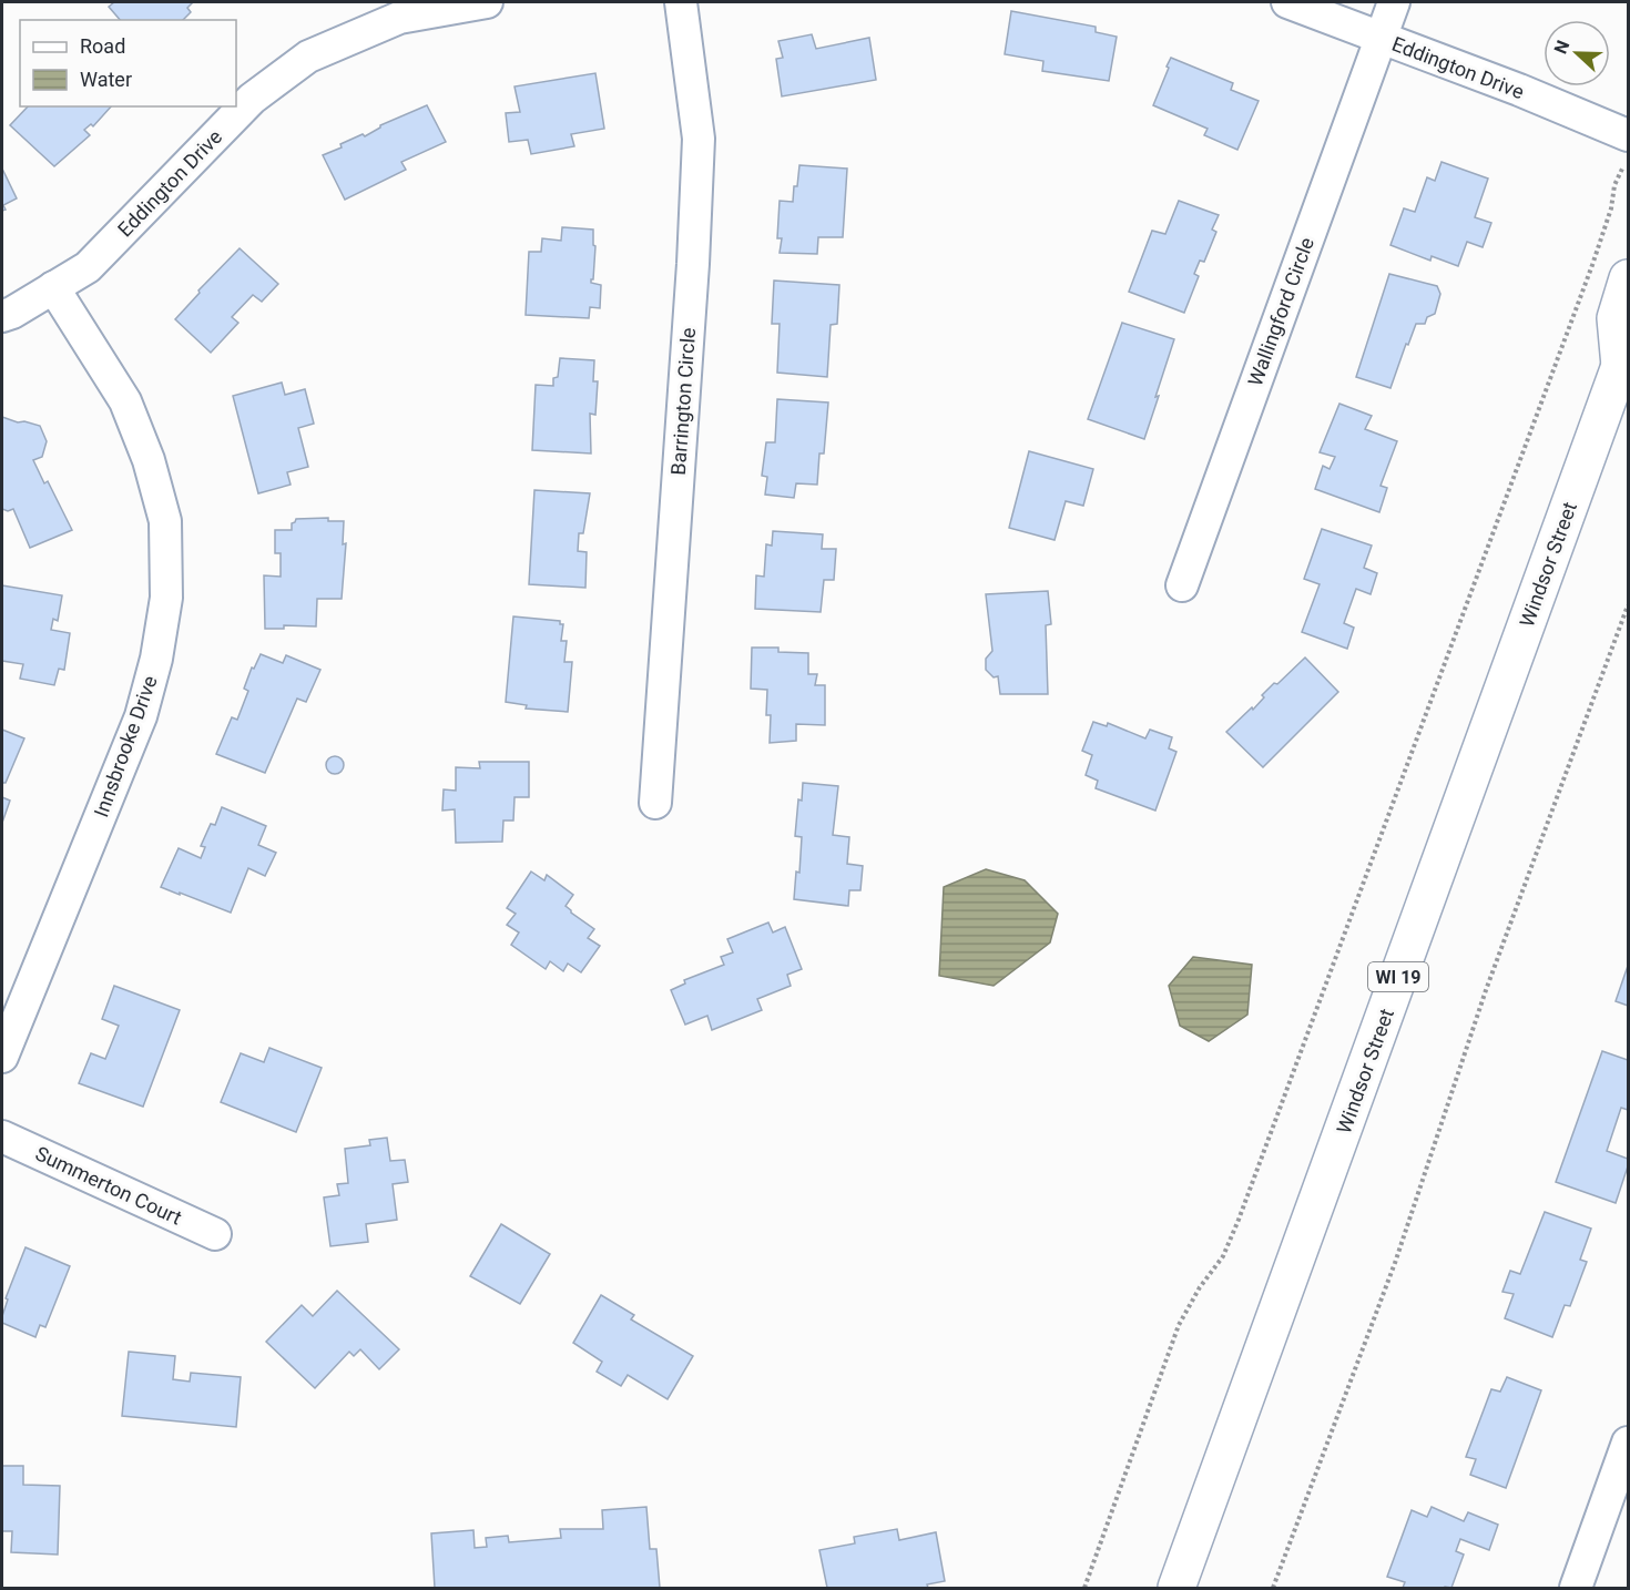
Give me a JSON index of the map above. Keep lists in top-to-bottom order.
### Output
{
  "streets": {
    "main road": ["Windsor Street", "WI 19"],
    "street": [
      "Eddington Drive",
      "Wallingford Circle",
      "Barrington Circle",
      "Innsbrooke Drive",
      "Summerton Court"
    ]
  },
  "crossings": [
    ["Eddington Drive", "Wallingford Circle"],
    ["Eddington Drive", "Innsbrooke Drive"]
  ],
  "legend": ["Road", "Water"],
  "north": "left"
}
